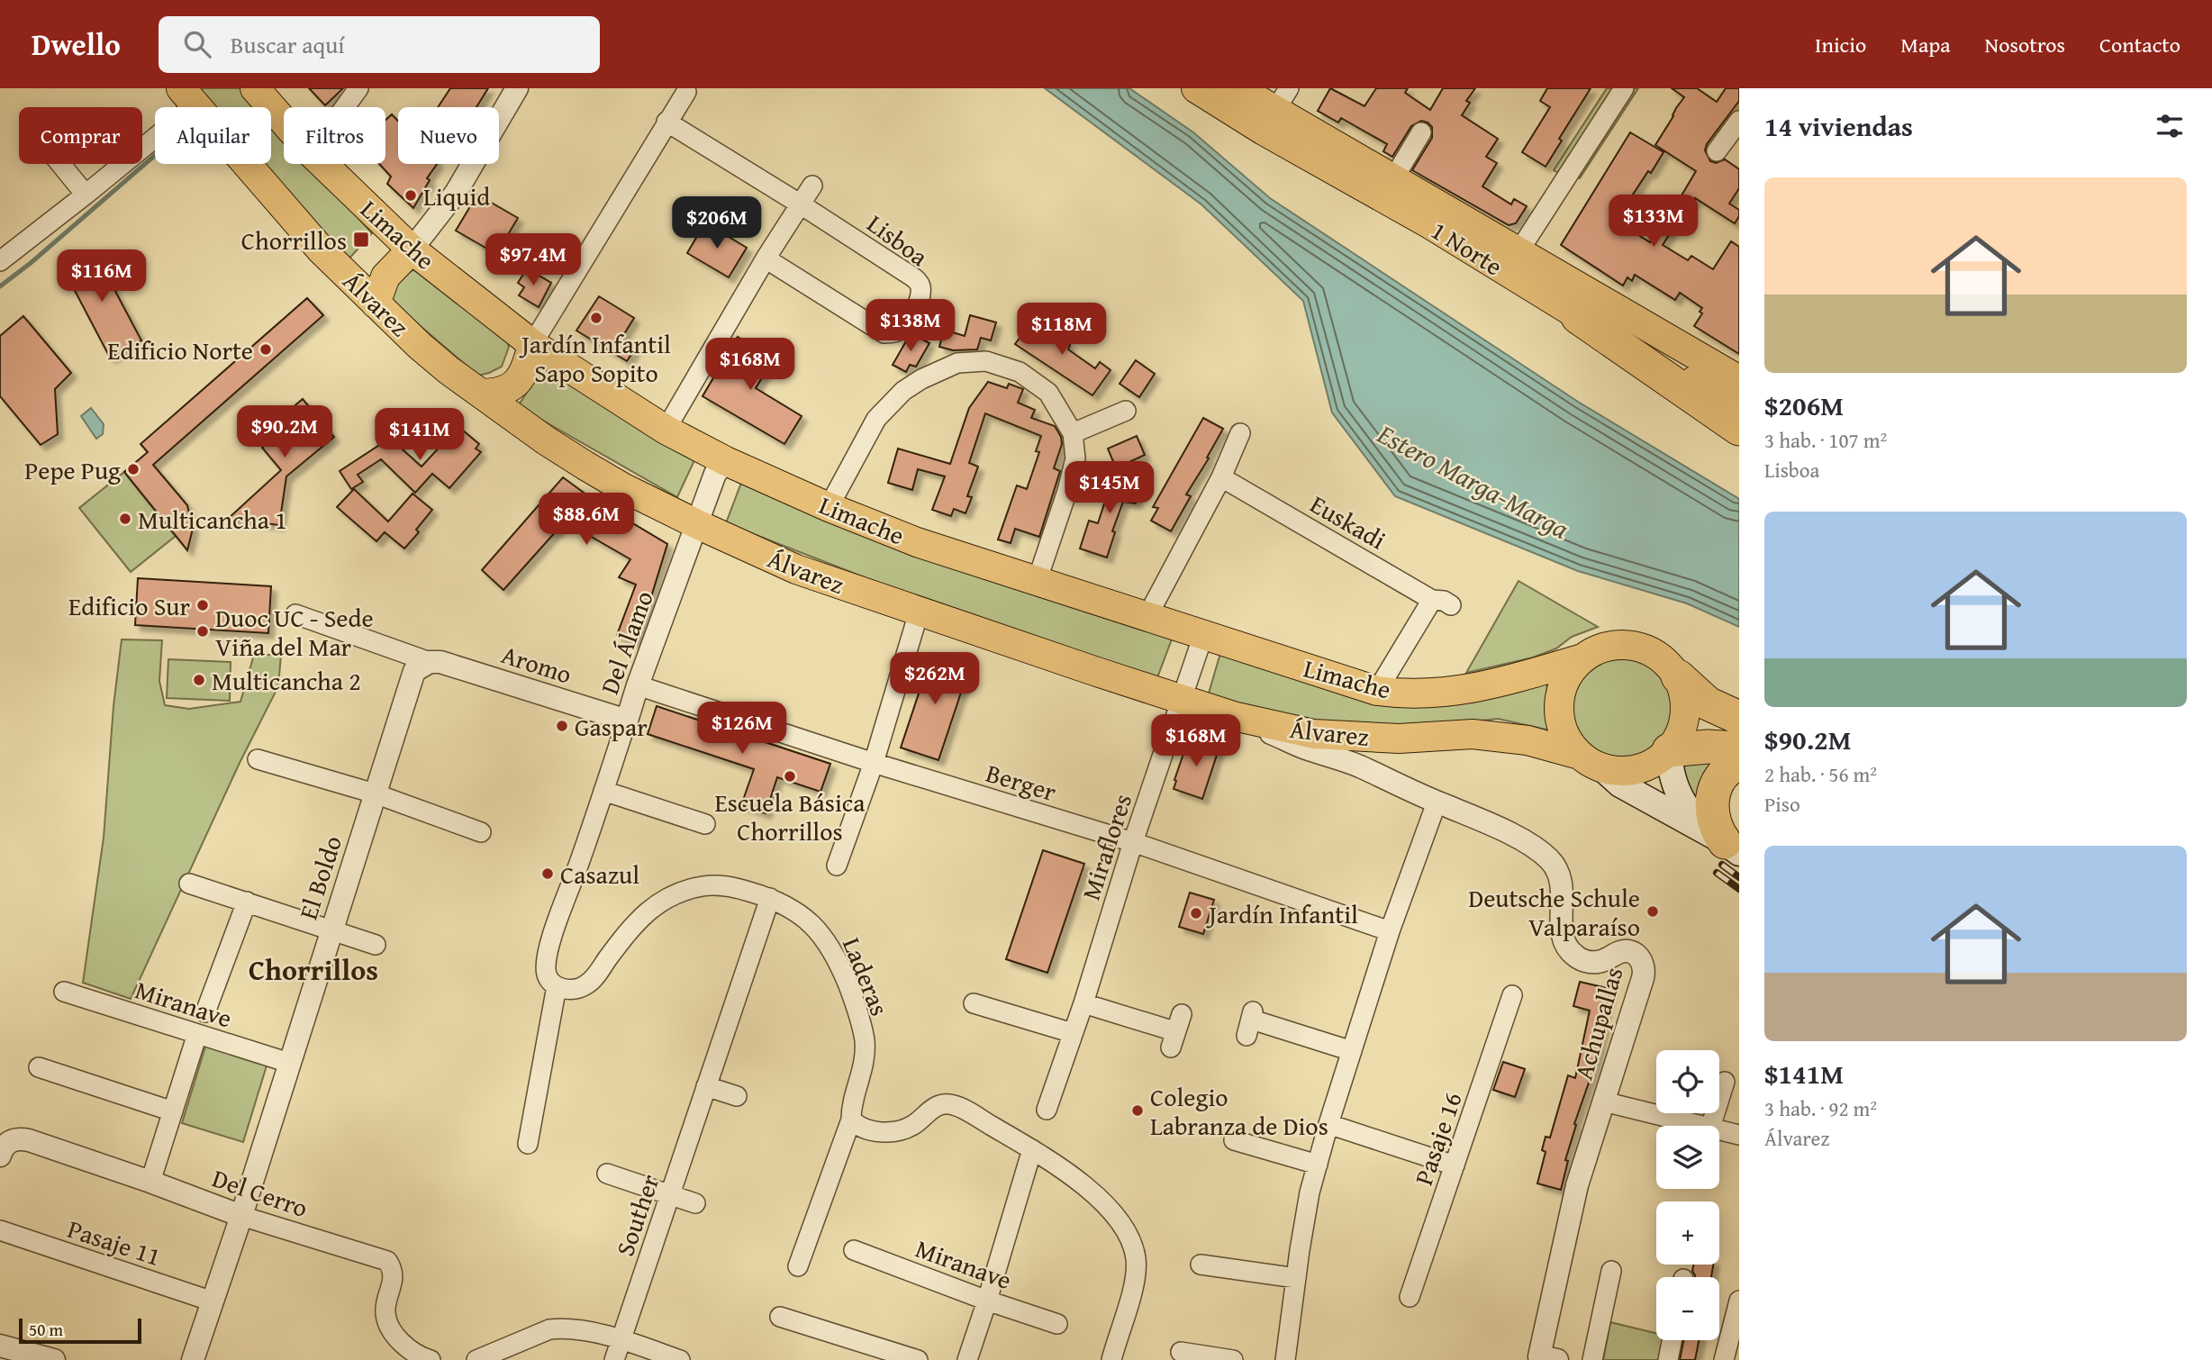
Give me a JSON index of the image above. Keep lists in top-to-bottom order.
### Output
{
  "streets": {
    "main road": ["Limache", "1 Norte", "Álvarez"],
    "street": [
      "Lisboa",
      "Euskadi",
      "Del Álamo",
      "Aromo",
      "Berger",
      "Miraflores",
      "El Boldo",
      "Laderas",
      "Miranave",
      "Achupallas",
      "Pasaje 16",
      "Del Cerro",
      "Souther",
      "Pasaje 11"
    ]
  },
  "crossings": [
    ["Limache", "Álvarez"],
    ["Limache", "Del Álamo"],
    ["Limache", "Miraflores"],
    ["Álvarez", "Del Álamo"],
    ["Álvarez", "Miraflores"],
    ["Álvarez", "Achupallas"],
    ["Del Álamo", "Aromo"],
    ["Del Álamo", "Berger"],
    ["Del Álamo", "Laderas"],
    ["Aromo", "El Boldo"],
    ["Berger", "Miraflores"],
    ["El Boldo", "Miranave"],
    ["El Boldo", "Del Cerro"],
    ["El Boldo", "Pasaje 11"],
    ["Laderas", "Souther"]
  ],
  "districts": ["Chorrillos"],
  "water": ["Estero Marga-Marga"],
  "places": {
    "other": [
      "Liquid",
      "Jardín Infantil Sapo Sopito",
      "Edificio Norte",
      "Pepe Pug",
      "Multicancha 1",
      "Edificio Sur",
      "Duoc UC - Sede Viña del Mar",
      "Multicancha 2",
      "Gaspar",
      "Escuela Básica Chorrillos",
      "Casazul",
      "Deutsche Schule Valparaíso",
      "Jardín Infantil",
      "Colegio Labranza de Dios"
    ],
    "transit": ["Chorrillos"]
  },
  "scale_bar": "50 m",
  "page": {
    "header": "Dwello",
    "search": "Buscar aquí",
    "nav": [
      "Inicio",
      "Mapa",
      "Nosotros",
      "Contacto"
    ],
    "heading": "14 viviendas",
    "chip": [
      "Comprar",
      "Alquilar",
      "Filtros",
      "Nuevo"
    ],
    "list": [
      {
        "name": "$206M",
        "note": "3 hab. · 107 m² · Lisboa"
      },
      {
        "name": "$90.2M",
        "note": "2 hab. · 56 m² · Piso"
      },
      {
        "name": "$141M",
        "note": "3 hab. · 92 m² · Álvarez"
      }
    ],
    "price": [
      "$133M",
      "$206M",
      "$97.4M",
      "$116M",
      "$138M",
      "$118M",
      "$168M",
      "$90.2M",
      "$141M",
      "$145M",
      "$88.6M",
      "$262M",
      "$126M",
      "$168M"
    ],
    "map_buttons": ["+", "−"],
    "scale": "50 m"
  }
}
